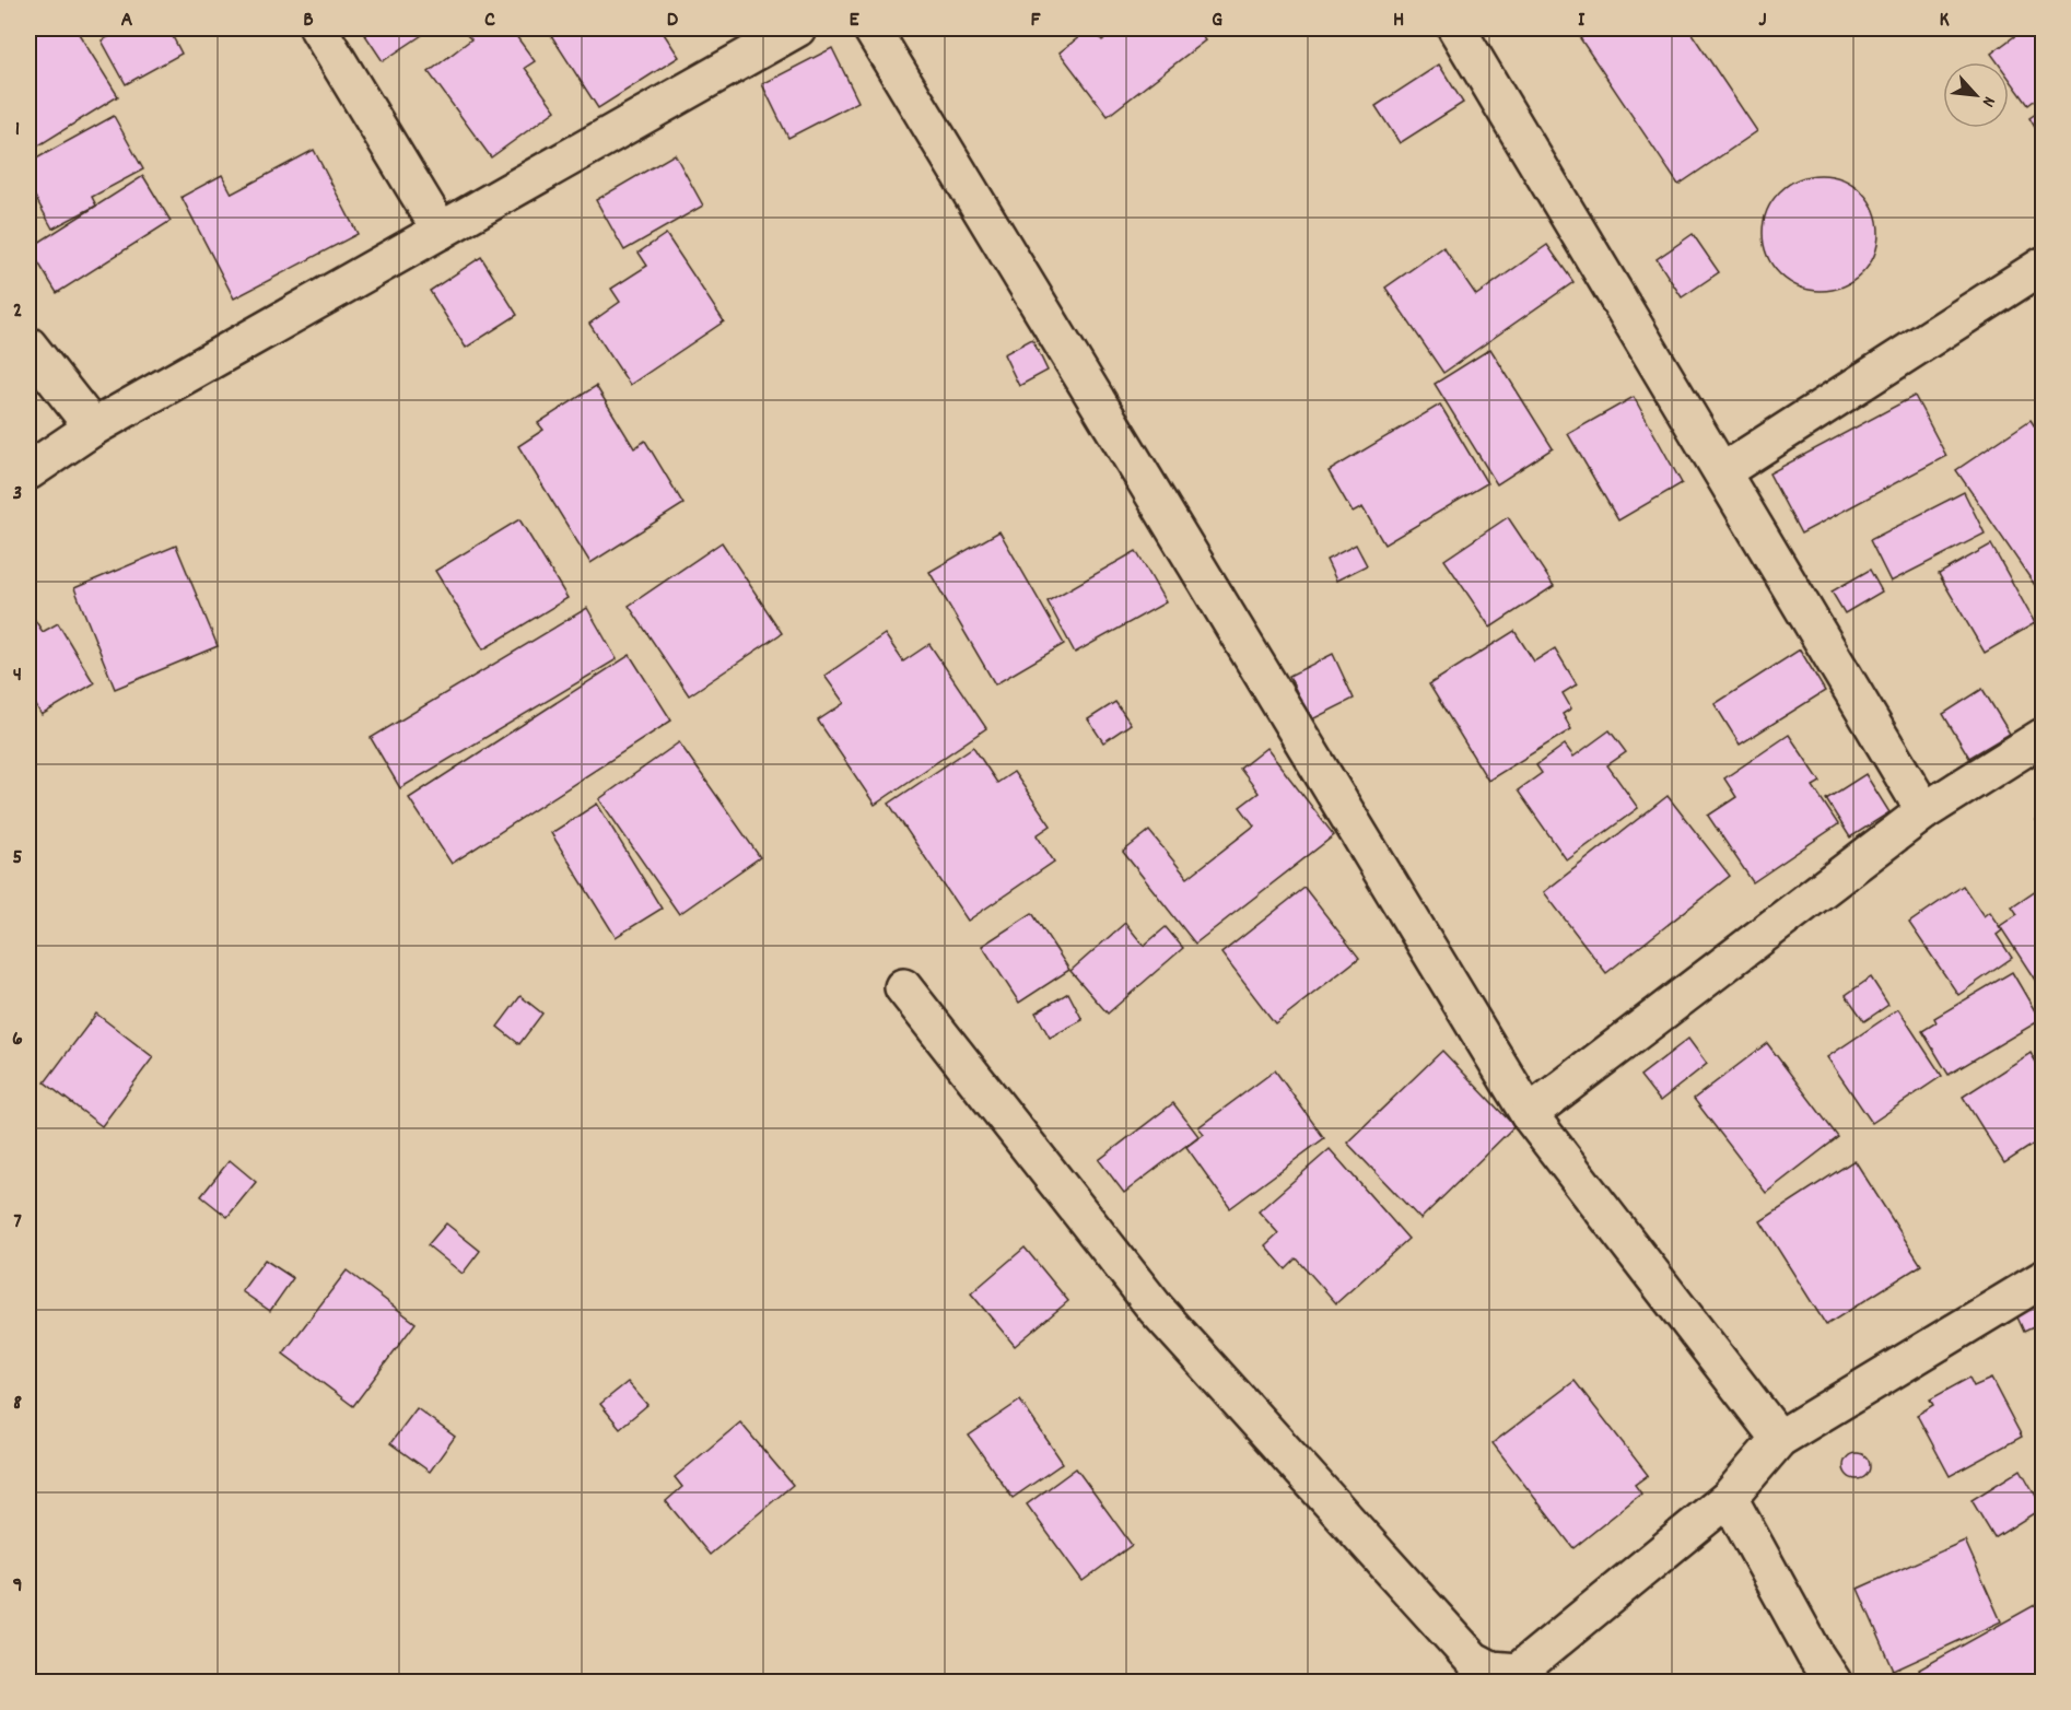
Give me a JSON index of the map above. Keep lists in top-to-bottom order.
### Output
{
  "north": "bottom right",
  "grid": {
    "columns": [
      "A",
      "B",
      "C",
      "D",
      "E",
      "F",
      "G",
      "H",
      "I",
      "J",
      "K"
    ],
    "rows": [
      "1",
      "2",
      "3",
      "4",
      "5",
      "6",
      "7",
      "8",
      "9"
    ]
  }
}
